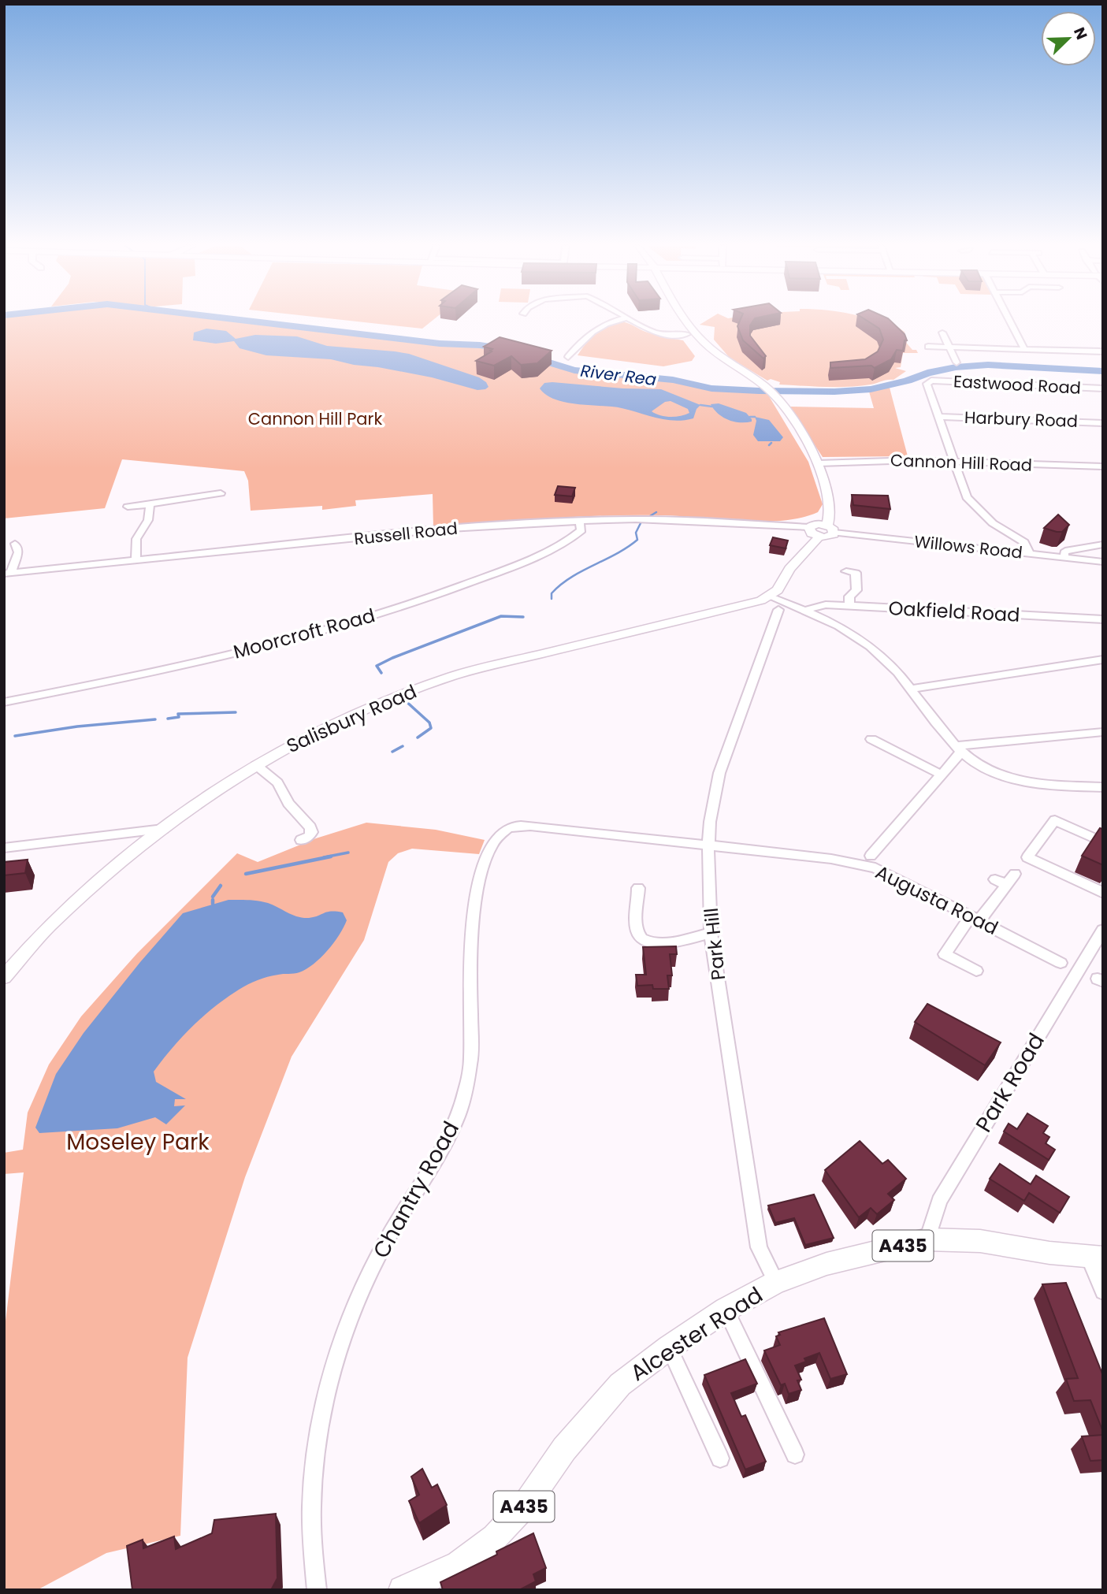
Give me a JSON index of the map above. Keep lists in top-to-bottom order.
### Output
{
  "streets": {
    "highway": ["A435", "Alcester Road"],
    "main road": ["Salisbury Road"],
    "street": [
      "Eastwood Road",
      "Harbury Road",
      "Cannon Hill Road",
      "Russell Road",
      "Willows Road",
      "Oakfield Road",
      "Moorcroft Road",
      "Augusta Road",
      "Park Hill",
      "Park Road",
      "Chantry Road"
    ]
  },
  "crossings": [
    ["Eastwood Road", "Harbury Road"],
    ["Russell Road", "Moorcroft Road"],
    ["Augusta Road", "Park Hill"],
    ["Augusta Road", "Chantry Road"],
    ["Park Hill", "Chantry Road"],
    ["Park Hill", "Alcester Road"],
    ["Park Road", "Alcester Road"]
  ],
  "water": ["River Rea"],
  "parks": ["Cannon Hill Park", "Moseley Park"],
  "north": "top right"
}
